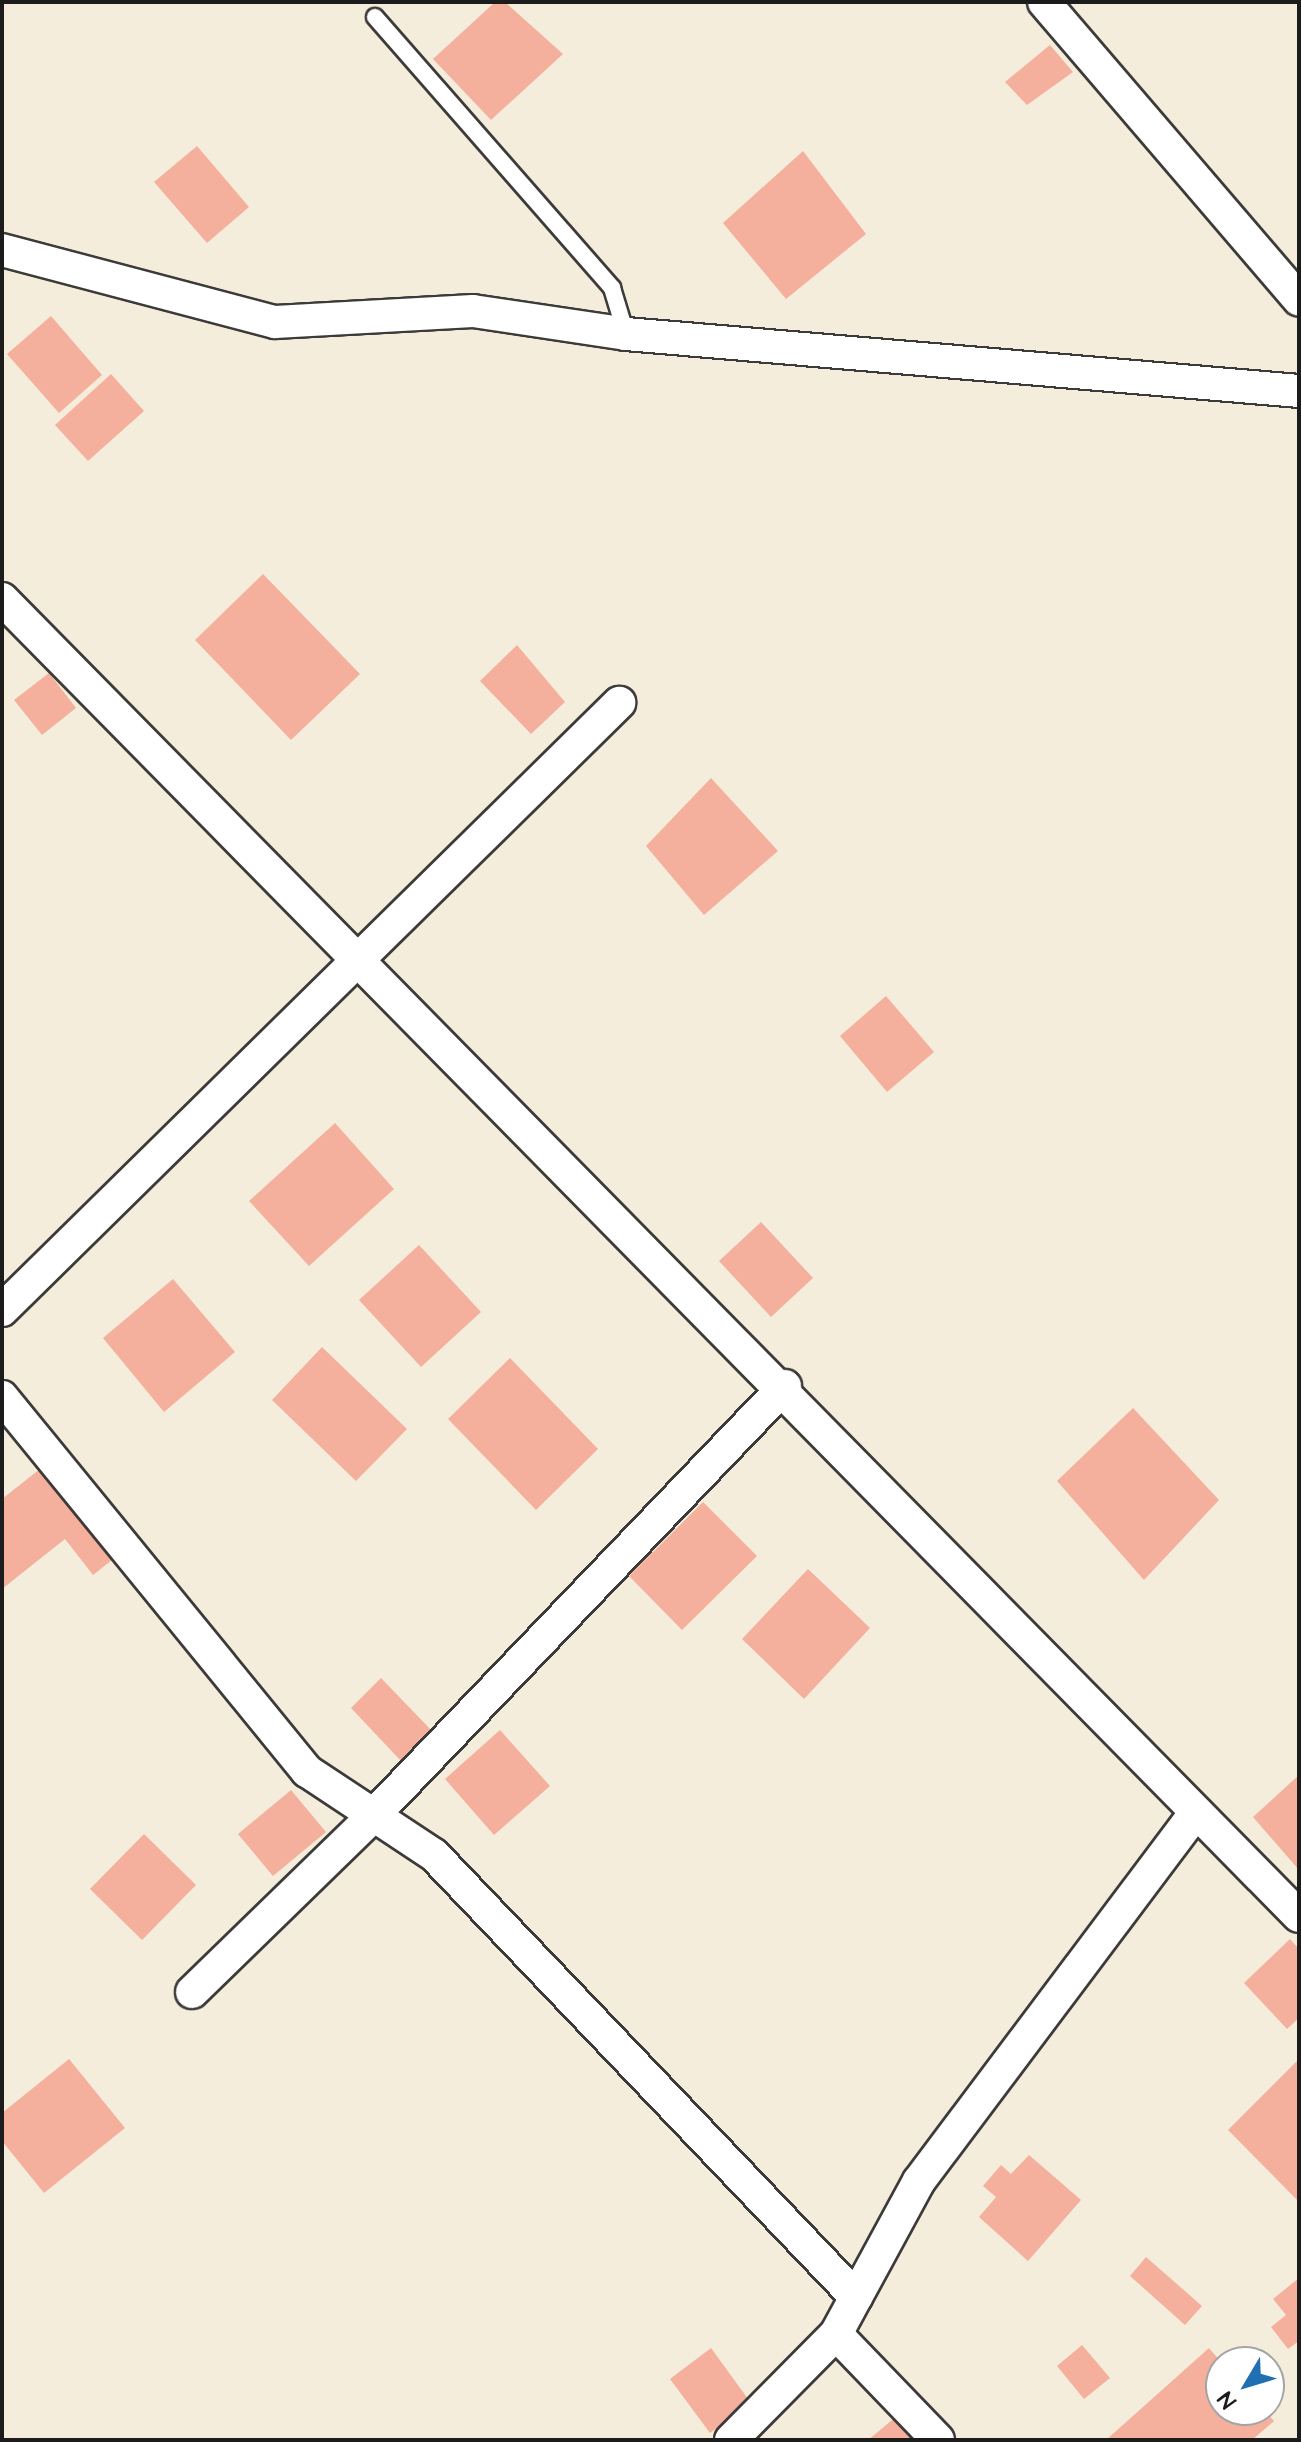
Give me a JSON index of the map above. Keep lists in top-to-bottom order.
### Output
{
  "north": "bottom left"
}
